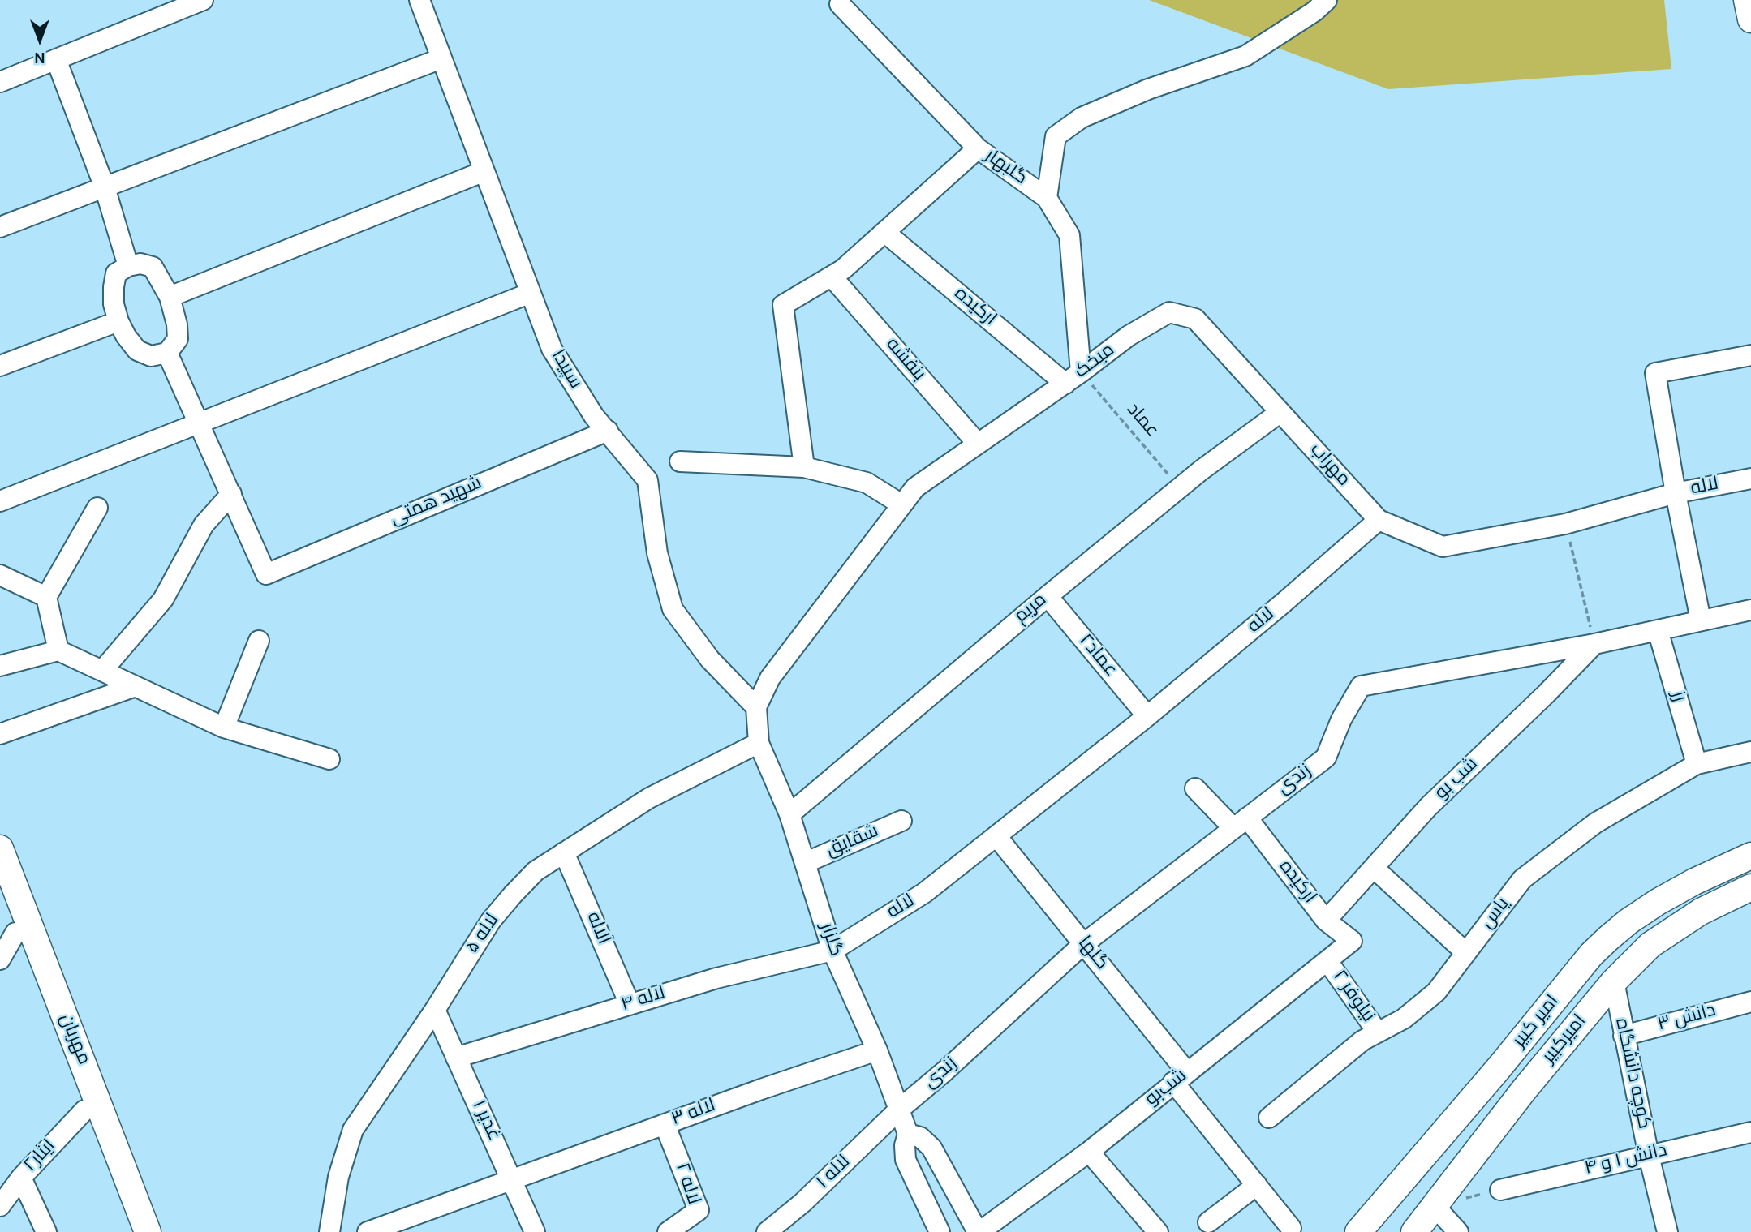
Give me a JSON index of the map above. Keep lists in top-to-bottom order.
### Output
{
  "streets": {
    "street": [
      "گلبهار",
      "ارکیده",
      "بنفشه",
      "میخک",
      "سپیدا",
      "مهراب",
      "لاله",
      "شهید همتی",
      "مریم",
      "عماد۲",
      "رز",
      "شب بو",
      "زندی",
      "شقایق",
      "یاس",
      "آلاله",
      "لاله ۵",
      "گلزار",
      "گلها",
      "نیلوفر ۲",
      "لاله ۴",
      "دانش ۳",
      "امیر کبیر",
      "مهربان",
      "امیرکبیر",
      "کوچه دانشگاه",
      "شب‌بو",
      "لاله ۳",
      "غدیر ۱",
      "ایثار۲",
      "دانش ۱ و ۴",
      "لاله ۱",
      "لاله ۲"
    ],
    "path": ["عماد"]
  },
  "crossings": [
    ["گلبهار", "ارکیده"],
    ["گلبهار", "میخک"],
    ["گلبهار", "عماد"],
    ["ارکیده", "میخک"],
    ["ارکیده", "عماد"],
    ["ارکیده", "شب بو"],
    ["ارکیده", "زندی"],
    ["ارکیده", "شب‌بو"],
    ["بنفشه", "میخک"],
    ["میخک", "سپیدا"],
    ["میخک", "عماد"],
    ["میخک", "مهراب"],
    ["میخک", "مریم"],
    ["میخک", "لاله ۵"],
    ["میخک", "گلزار"],
    ["سپیدا", "شهید همتی"],
    ["عماد", "مریم"],
    ["مهراب", "لاله"],
    ["مهراب", "مریم"],
    ["لاله", "عماد۲"],
    ["لاله", "گلزار"],
    ["لاله", "گلها"],
    ["لاله", "لاله ۴"],
    ["مریم", "عماد۲"],
    ["مریم", "گلزار"],
    ["رز", "زندی"],
    ["رز", "یاس"],
    ["شب بو", "زندی"],
    ["زندی", "گلزار"],
    ["زندی", "گلها"],
    ["زندی", "لاله ۱"],
    ["شقایق", "گلزار"],
    ["یاس", "نیلوفر ۲"],
    ["آلاله", "لاله ۵"],
    ["آلاله", "لاله ۴"],
    ["لاله ۵", "گلزار"],
    ["لاله ۵", "غدیر ۱"],
    ["گلزار", "لاله ۴"],
    ["گلزار", "لاله ۳"],
    ["گلزار", "لاله ۱"],
    ["گلها", "شب‌بو"],
    ["نیلوفر ۲", "شب‌بو"],
    ["لاله ۴", "غدیر ۱"],
    ["دانش ۳", "کوچه دانشگاه"],
    ["مهربان", "ایثار۲"],
    ["امیرکبیر", "کوچه دانشگاه"],
    ["کوچه دانشگاه", "دانش ۱ و ۴"],
    ["لاله ۳", "غدیر ۱"],
    ["لاله ۳", "لاله ۲"]
  ],
  "north": "bottom"
}
